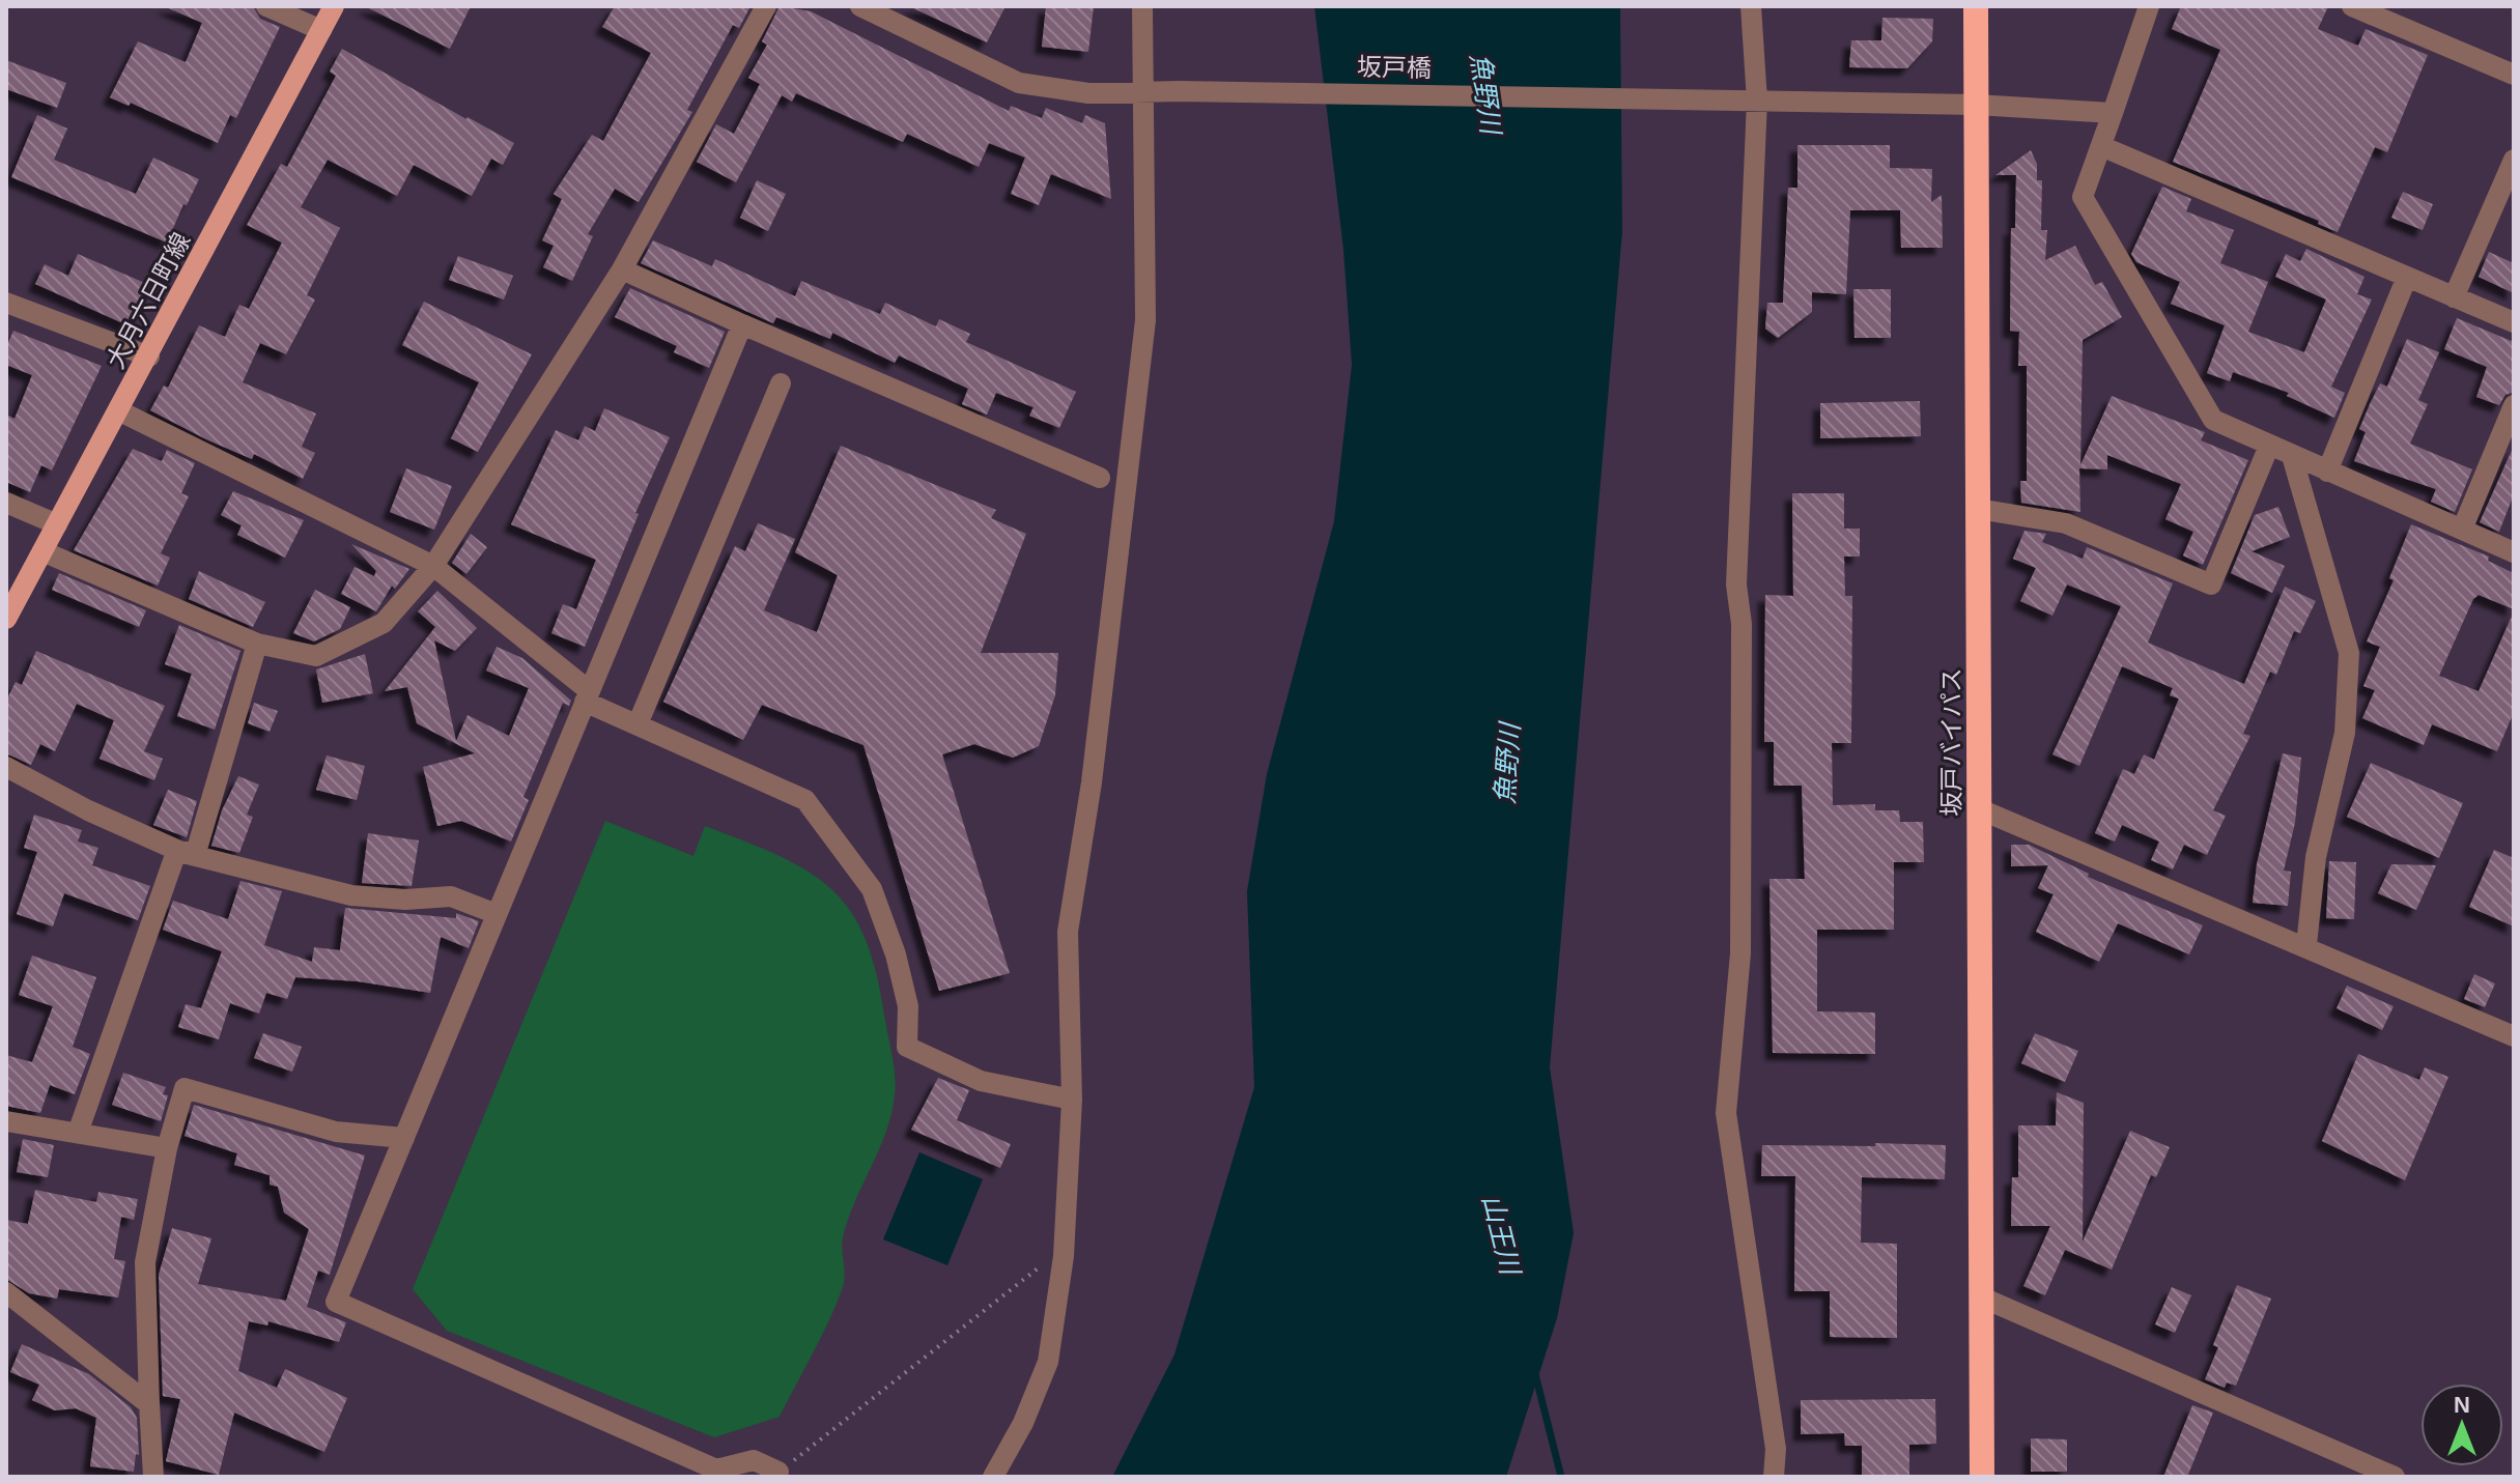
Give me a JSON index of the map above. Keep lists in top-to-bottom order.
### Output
{
  "streets": {
    "highway": ["坂戸バイパス"],
    "main road": ["大月六日町線"],
    "street": ["坂戸橋"]
  },
  "crossings": [
    ["坂戸橋", "坂戸バイパス"]
  ],
  "water": ["魚野川", "山王川"],
  "north": "top"
}
